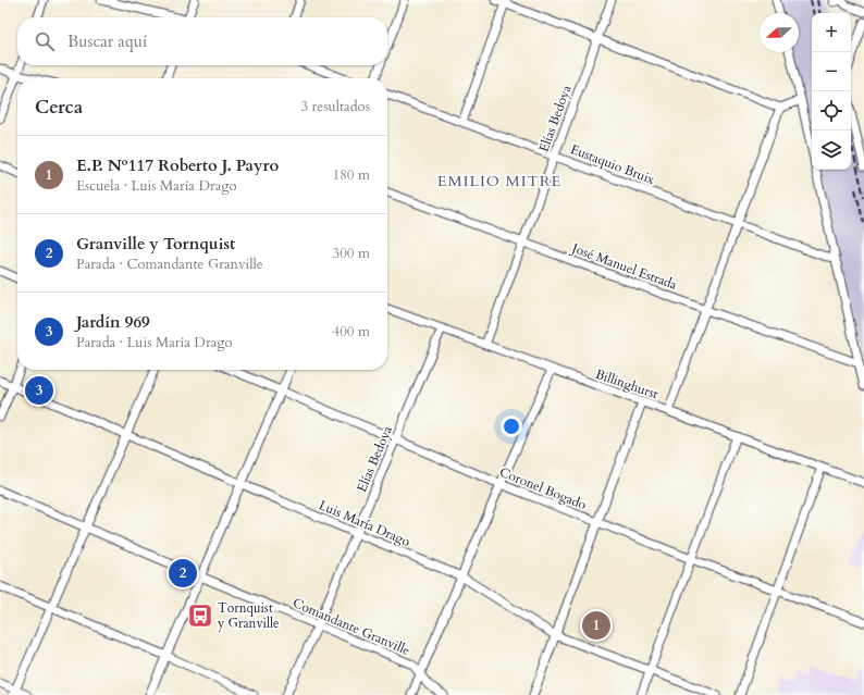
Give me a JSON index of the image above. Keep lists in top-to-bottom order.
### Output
{
  "streets": {
    "street": [
      "Elías Bedoya",
      "Eustaquio Bruix",
      "José Manuel Estrada",
      "Billinghurst",
      "Coronel Bogado",
      "Luis María Drago",
      "Comandante Granville"
    ]
  },
  "crossings": [
    ["Elías Bedoya", "Eustaquio Bruix"],
    ["Elías Bedoya", "José Manuel Estrada"],
    ["Elías Bedoya", "Billinghurst"],
    ["Elías Bedoya", "Coronel Bogado"],
    ["Elías Bedoya", "Luis María Drago"],
    ["Elías Bedoya", "Comandante Granville"]
  ],
  "districts": ["EMILIO MITRE"],
  "places": {
    "bus stop": ["Tornquist y Granville"]
  },
  "north": "left",
  "page": {
    "map_buttons": ["+", "−"],
    "search": "Buscar aquí",
    "heading": ["Cerca", "3 resultados"],
    "list": [
      {
        "mark": "1",
        "name": "E.P. Nº117 Roberto J. Payro",
        "note": "Escuela · Luis María Drago",
        "value": "180 m"
      },
      {
        "mark": "2",
        "name": "Granville y Tornquist",
        "note": "Parada · Comandante Granville",
        "value": "300 m"
      },
      {
        "mark": "3",
        "name": "Jardín 969",
        "note": "Parada · Luis María Drago",
        "value": "400 m"
      }
    ],
    "pins": ["3", "2", "1"]
  }
}
